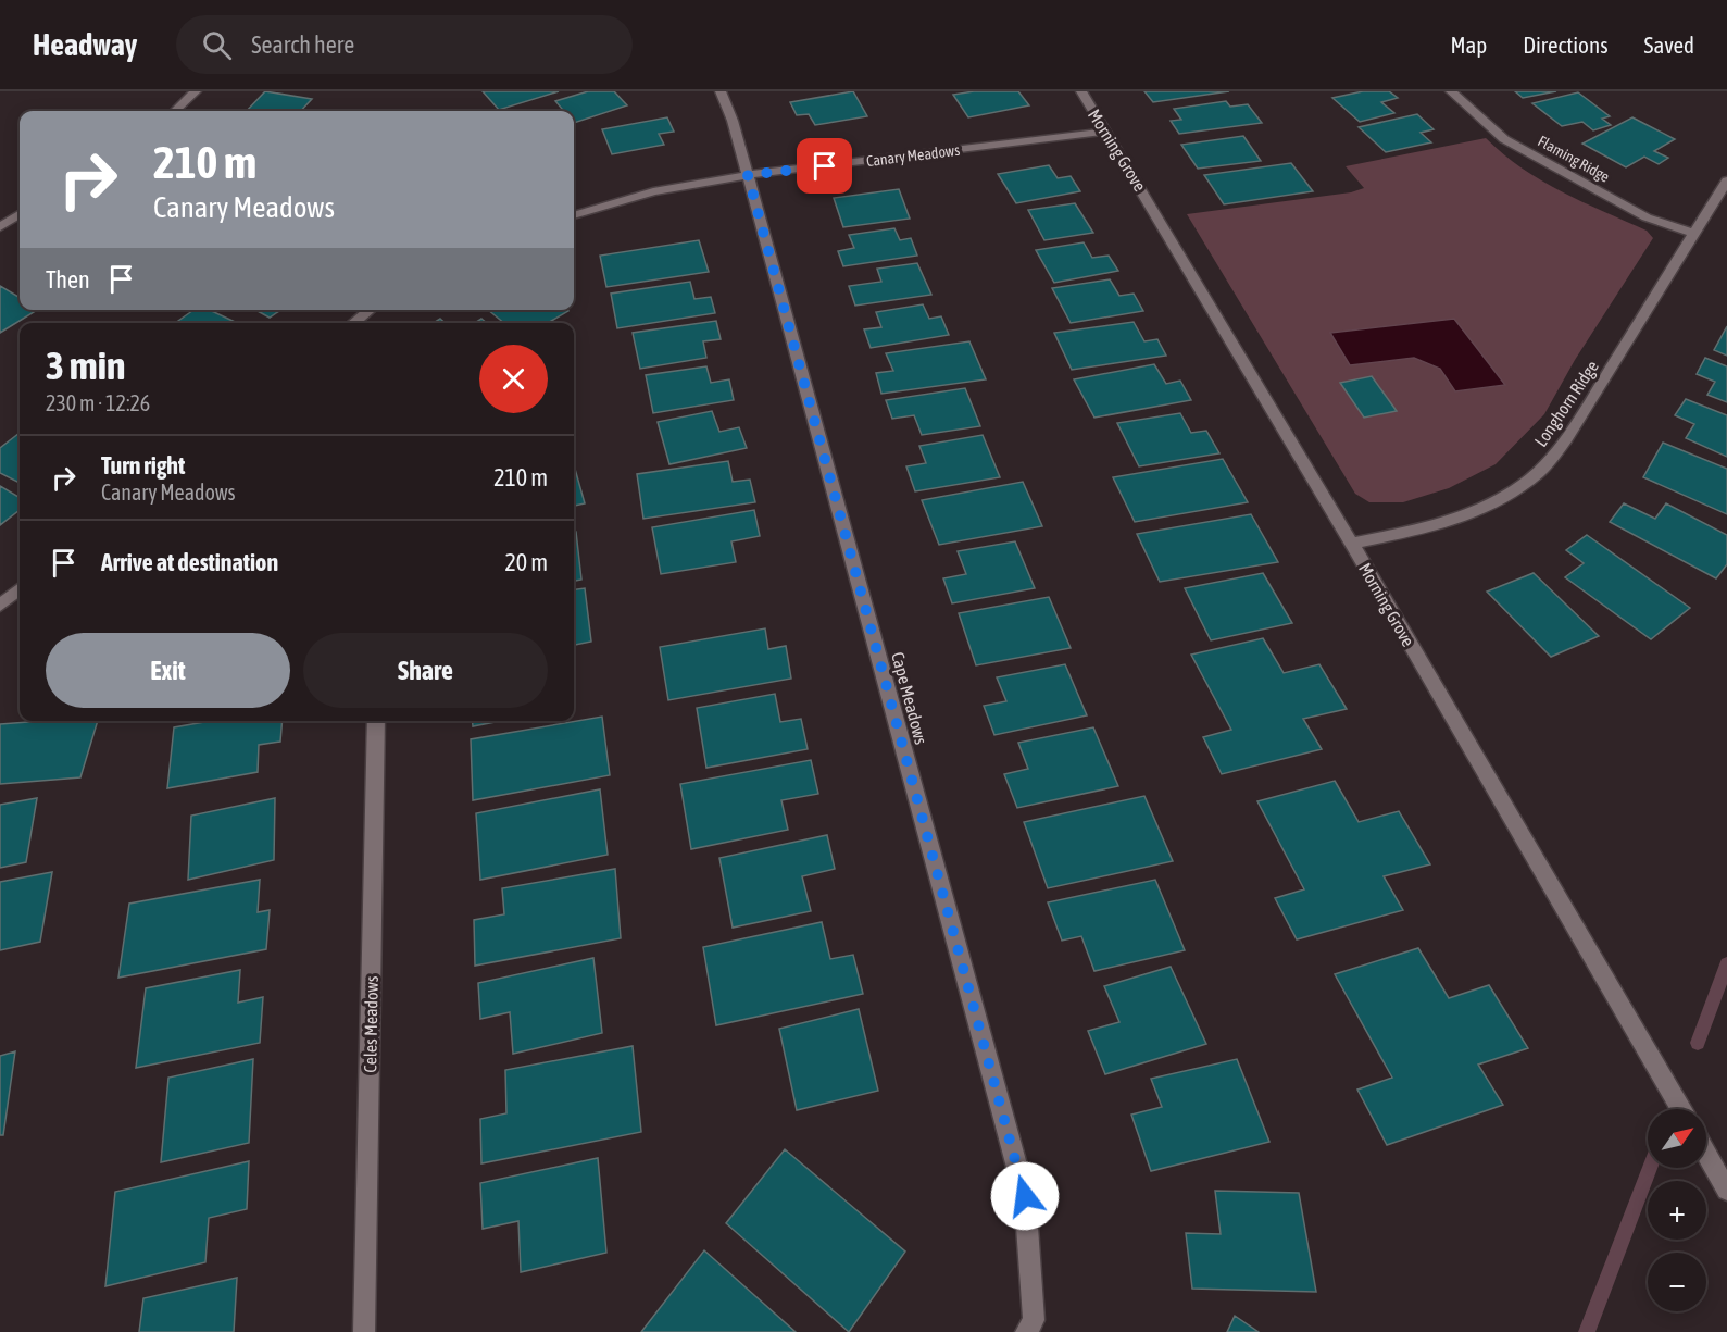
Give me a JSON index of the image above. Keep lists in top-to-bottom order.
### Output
{
  "streets": {
    "street": [
      "Morning Grove",
      "Canary Meadows",
      "Flaming Ridge",
      "Longhorn Ridge",
      "Cape Meadows",
      "Celes Meadows"
    ]
  },
  "crossings": [
    ["Morning Grove", "Canary Meadows"],
    ["Morning Grove", "Longhorn Ridge"],
    ["Canary Meadows", "Cape Meadows"],
    ["Flaming Ridge", "Longhorn Ridge"]
  ],
  "north": "top right",
  "page": {
    "header": "Headway",
    "search": "Search here",
    "nav": ["Map", "Directions", "Saved"],
    "turn": ["210 m", "Canary Meadows"],
    "then": "Then",
    "heading": ["3 min", "230 m · 12:26"],
    "list": [
      {
        "name": "Turn right",
        "note": "Canary Meadows",
        "value": "210 m"
      },
      {
        "name": "Arrive at destination",
        "value": "20 m"
      }
    ],
    "buttons": ["Exit", "Share"],
    "map_buttons": ["+", "−"]
  }
}
